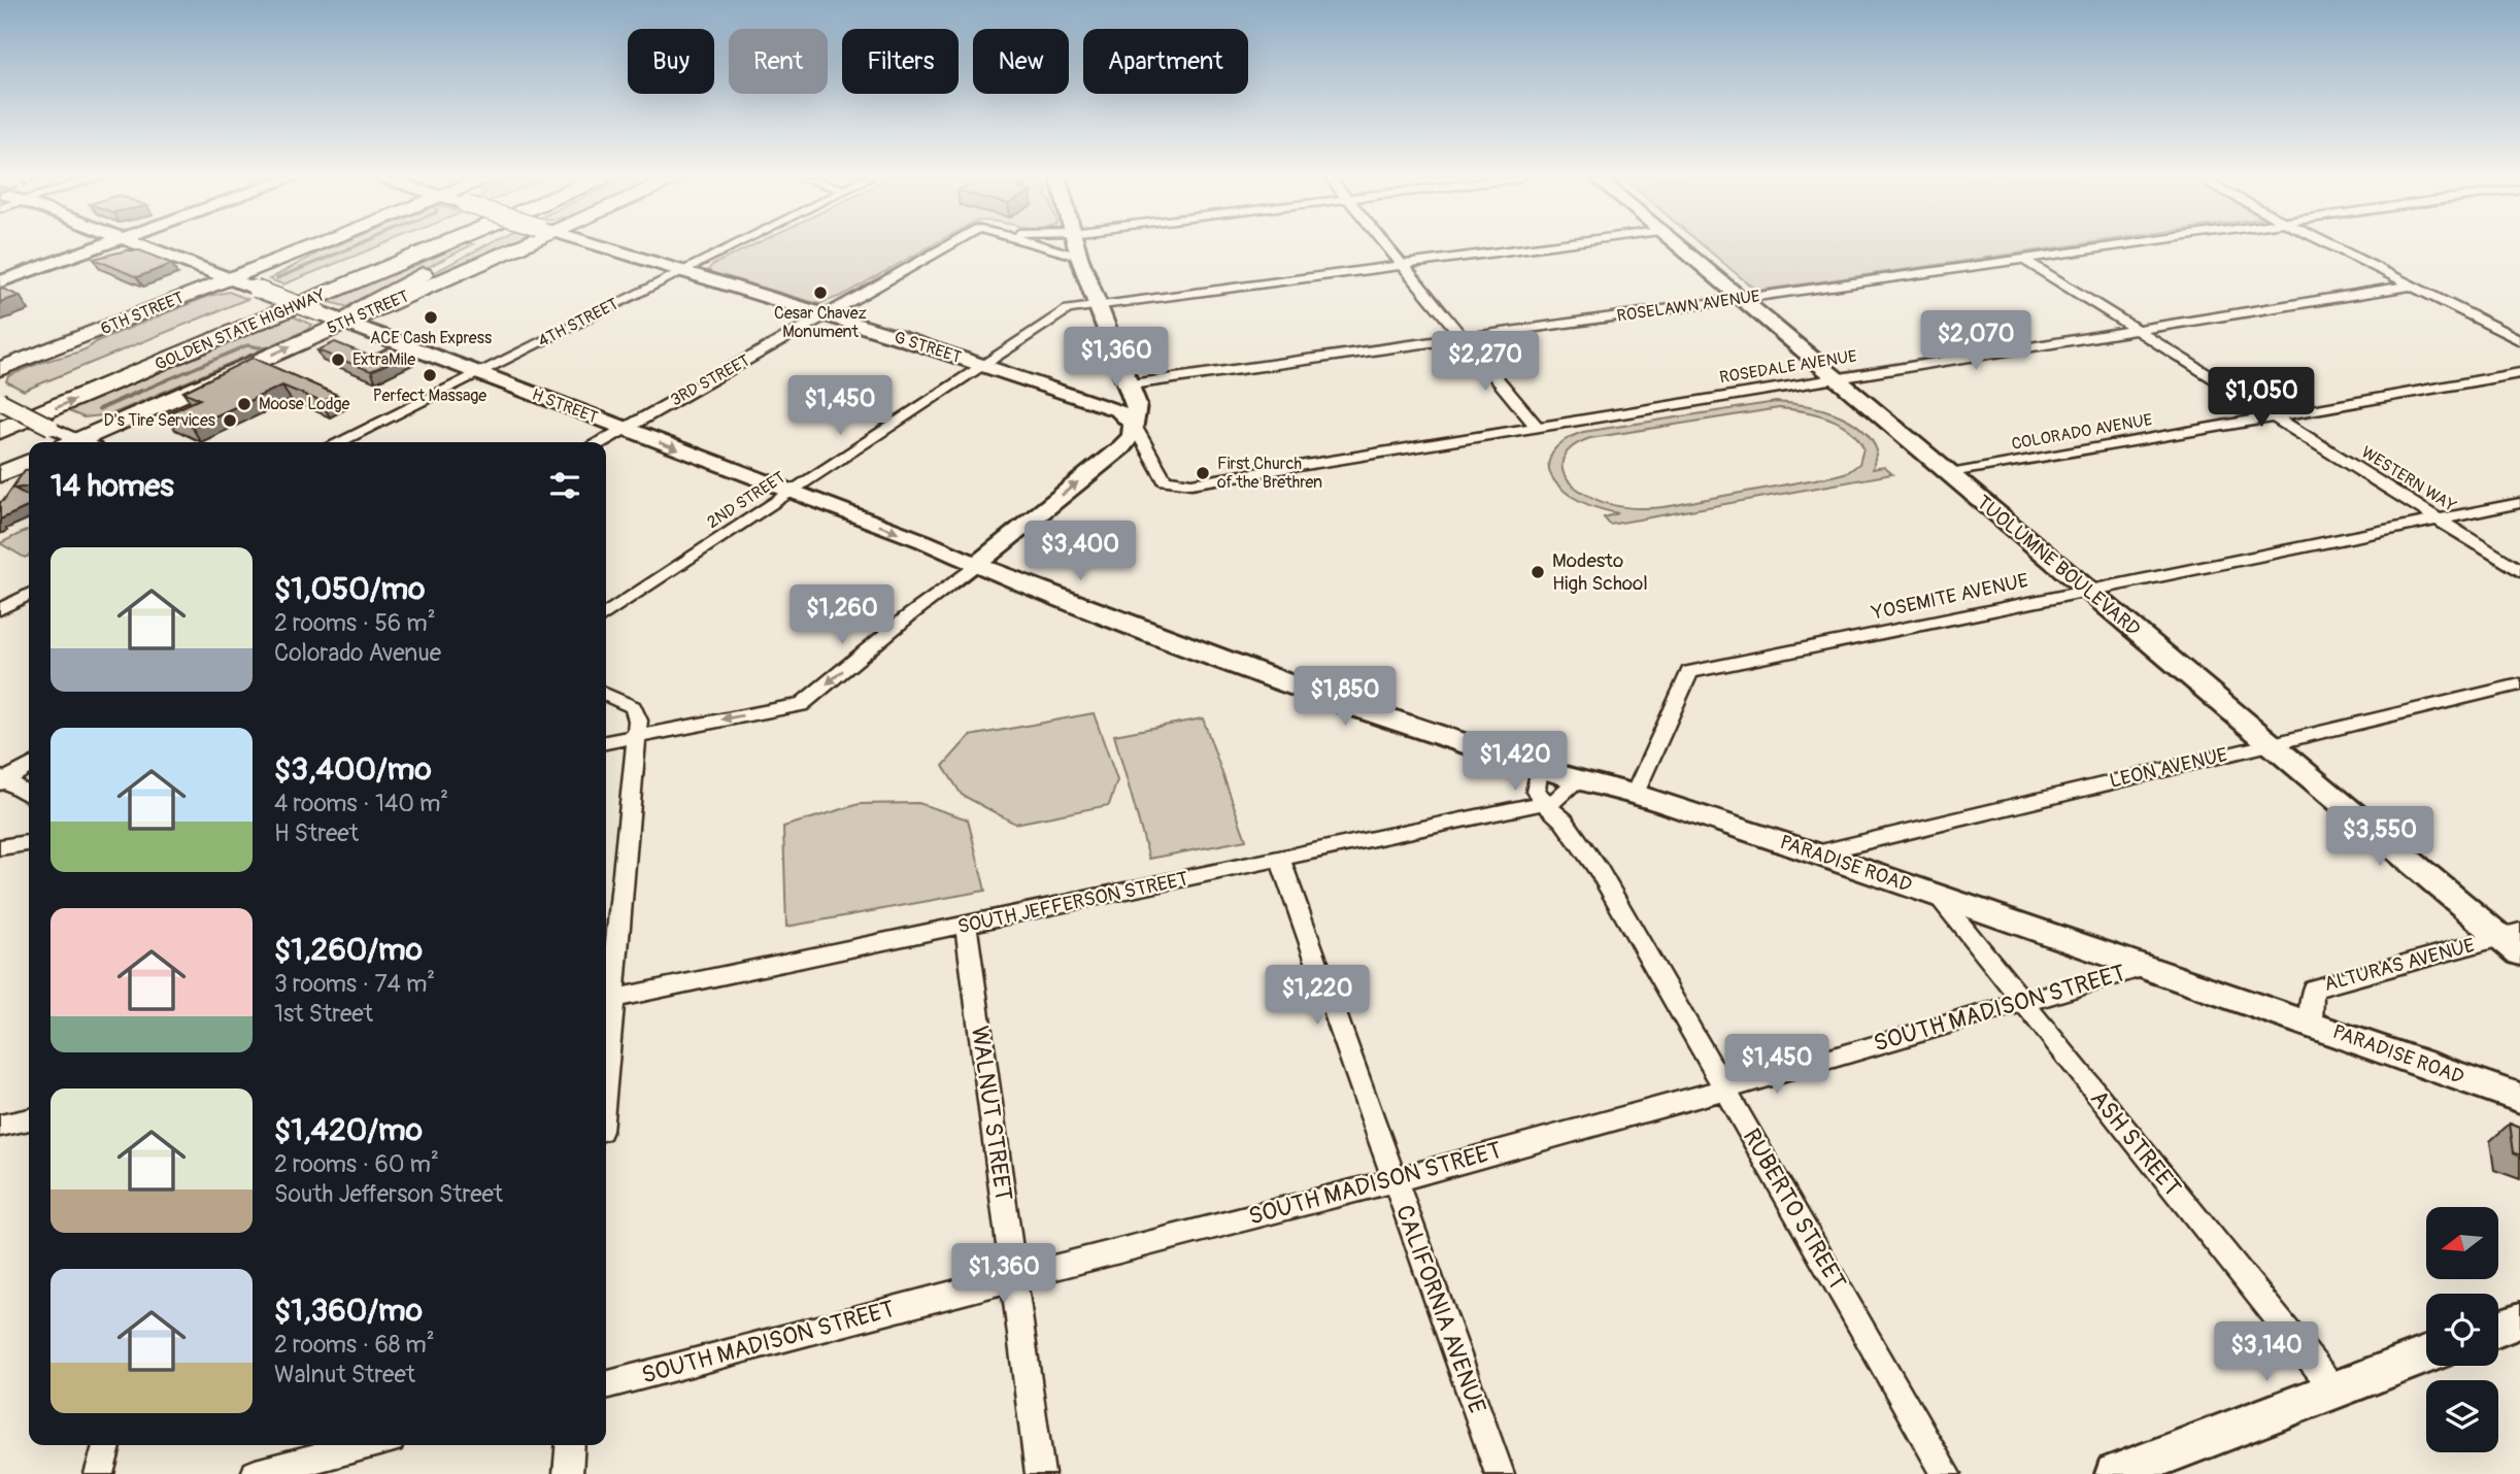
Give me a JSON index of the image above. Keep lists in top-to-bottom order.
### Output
{
  "streets": {
    "highway": ["GOLDEN STATE HIGHWAY"],
    "main road": [
      "ROSELAWN AVENUE",
      "5TH STREET",
      "6TH STREET",
      "G STREET",
      "H STREET",
      "TUOLUMNE BOULEVARD",
      "PARADISE ROAD"
    ],
    "street": [
      "4TH STREET",
      "ROSEDALE AVENUE",
      "3RD STREET",
      "COLORADO AVENUE",
      "WESTERN WAY",
      "2ND STREET",
      "YOSEMITE AVENUE",
      "LEON AVENUE",
      "SOUTH JEFFERSON STREET",
      "ALTURAS AVENUE",
      "SOUTH MADISON STREET",
      "WALNUT STREET",
      "ASH STREET",
      "RUBERTO STREET",
      "CALIFORNIA AVENUE"
    ]
  },
  "crossings": [
    ["ROSELAWN AVENUE", "G STREET"],
    ["ROSELAWN AVENUE", "WESTERN WAY"],
    ["ROSELAWN AVENUE", "TUOLUMNE BOULEVARD"],
    ["5TH STREET", "H STREET"],
    ["6TH STREET", "H STREET"],
    ["4TH STREET", "G STREET"],
    ["4TH STREET", "H STREET"],
    ["G STREET", "ROSEDALE AVENUE"],
    ["G STREET", "3RD STREET"],
    ["G STREET", "2ND STREET"],
    ["ROSEDALE AVENUE", "WESTERN WAY"],
    ["ROSEDALE AVENUE", "TUOLUMNE BOULEVARD"],
    ["3RD STREET", "H STREET"],
    ["H STREET", "2ND STREET"],
    ["H STREET", "PARADISE ROAD"],
    ["COLORADO AVENUE", "WESTERN WAY"],
    ["COLORADO AVENUE", "TUOLUMNE BOULEVARD"],
    ["WESTERN WAY", "YOSEMITE AVENUE"],
    ["TUOLUMNE BOULEVARD", "YOSEMITE AVENUE"],
    ["TUOLUMNE BOULEVARD", "LEON AVENUE"],
    ["TUOLUMNE BOULEVARD", "ALTURAS AVENUE"],
    ["YOSEMITE AVENUE", "PARADISE ROAD"],
    ["LEON AVENUE", "PARADISE ROAD"],
    ["PARADISE ROAD", "SOUTH JEFFERSON STREET"],
    ["PARADISE ROAD", "ALTURAS AVENUE"],
    ["PARADISE ROAD", "SOUTH MADISON STREET"],
    ["PARADISE ROAD", "ASH STREET"],
    ["SOUTH JEFFERSON STREET", "WALNUT STREET"],
    ["SOUTH JEFFERSON STREET", "RUBERTO STREET"],
    ["SOUTH JEFFERSON STREET", "CALIFORNIA AVENUE"],
    ["SOUTH MADISON STREET", "WALNUT STREET"],
    ["SOUTH MADISON STREET", "ASH STREET"],
    ["SOUTH MADISON STREET", "RUBERTO STREET"],
    ["SOUTH MADISON STREET", "CALIFORNIA AVENUE"]
  ],
  "places": [
    "Cesar Chavez Monument",
    "ACE Cash Express",
    "ExtraMile",
    "Perfect Massage",
    "Moose Lodge",
    "D's Tire Services",
    "First Church of the Brethren",
    "Modesto High School"
  ],
  "north": "left",
  "page": {
    "chip": [
      "Buy",
      "Rent",
      "Filters",
      "New",
      "Apartment"
    ],
    "price": [
      "$2,070",
      "$1,360",
      "$2,270",
      "$1,050",
      "$1,450",
      "$3,400",
      "$1,260",
      "$1,850",
      "$1,420",
      "$3,550",
      "$1,220",
      "$1,450",
      "$1,360",
      "$3,140"
    ],
    "heading": "14 homes",
    "list": [
      {
        "name": "$1,050/mo",
        "note": "2 rooms · 56 m² · Colorado Avenue"
      },
      {
        "name": "$3,400/mo",
        "note": "4 rooms · 140 m² · H Street"
      },
      {
        "name": "$1,260/mo",
        "note": "3 rooms · 74 m² · 1st Street"
      },
      {
        "name": "$1,420/mo",
        "note": "2 rooms · 60 m² · South Jefferson Street"
      },
      {
        "name": "$1,360/mo",
        "note": "2 rooms · 68 m² · Walnut Street"
      }
    ]
  }
}
